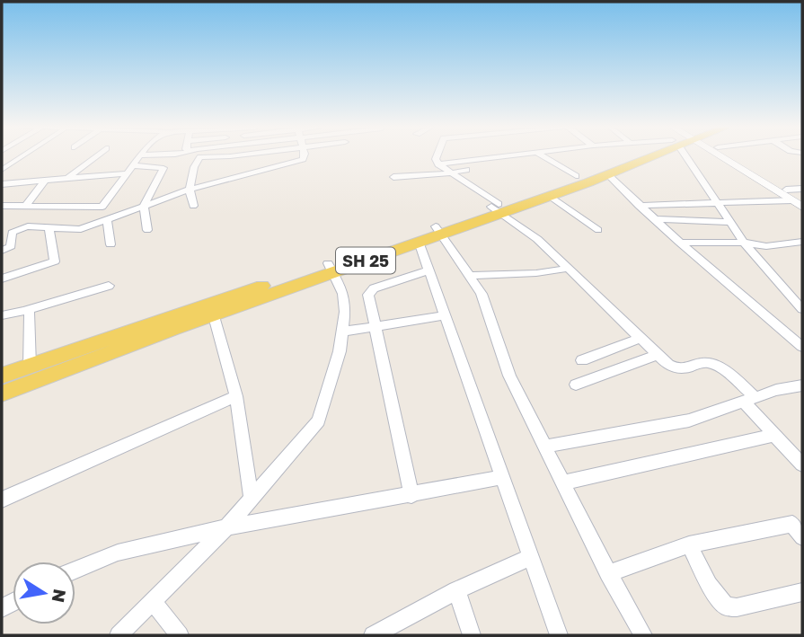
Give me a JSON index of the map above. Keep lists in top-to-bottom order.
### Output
{
  "streets": {
    "main road": ["SH 25"]
  },
  "north": "right"
}
